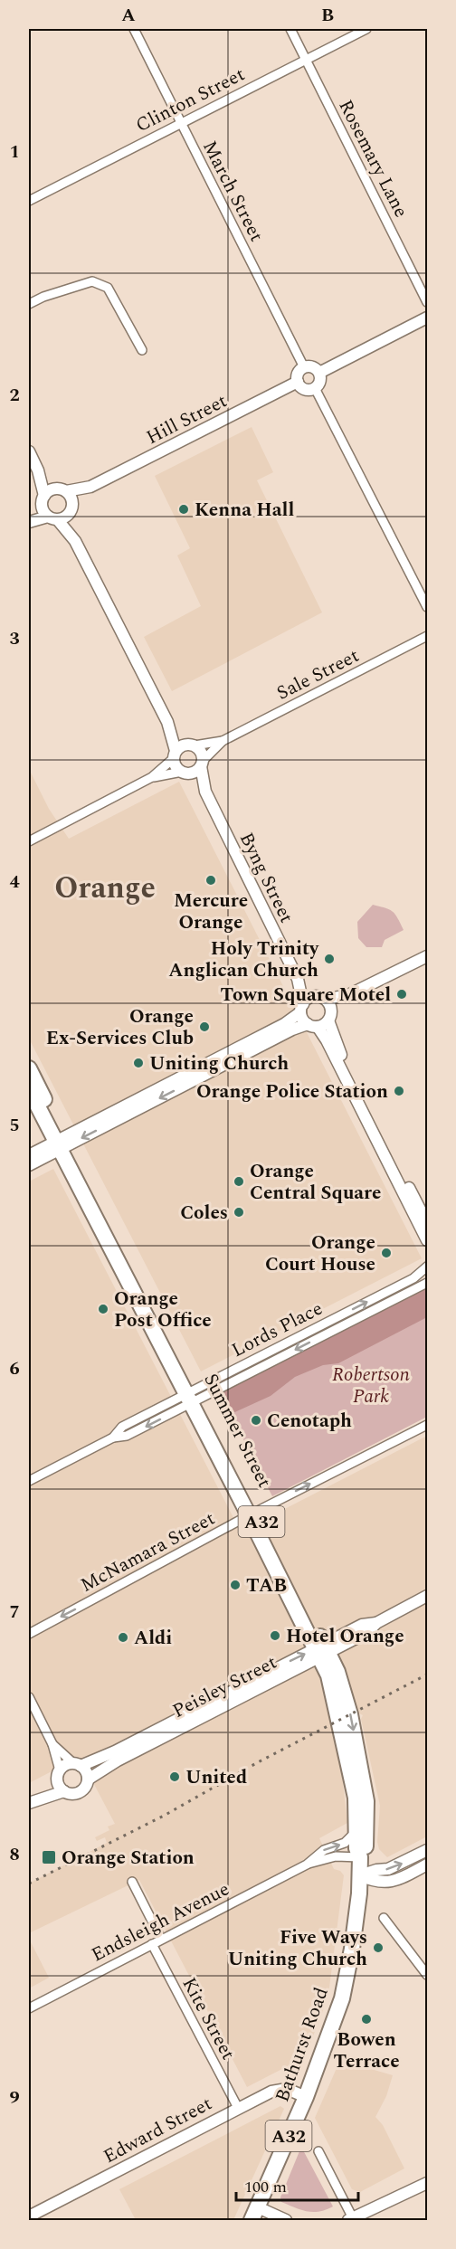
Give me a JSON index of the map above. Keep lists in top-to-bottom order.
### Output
{
  "streets": {
    "highway": ["Summer Street", "A32", "Bathurst Road"],
    "street": [
      "Clinton Street",
      "Rosemary Lane",
      "March Street",
      "Hill Street",
      "Sale Street",
      "Byng Street",
      "Lords Place",
      "McNamara Street",
      "Peisley Street",
      "Endsleigh Avenue",
      "Kite Street",
      "Edward Street"
    ]
  },
  "crossings": [
    ["Clinton Street", "Rosemary Lane"],
    ["Clinton Street", "March Street"],
    ["March Street", "Hill Street"],
    ["Sale Street", "Byng Street"],
    ["Lords Place", "Summer Street"],
    ["Summer Street", "McNamara Street"],
    ["Summer Street", "Peisley Street"],
    ["Summer Street", "Endsleigh Avenue"],
    ["Summer Street", "Bathurst Road"],
    ["Endsleigh Avenue", "Kite Street"],
    ["Kite Street", "Edward Street"],
    ["Bathurst Road", "Edward Street"]
  ],
  "districts": ["Orange"],
  "parks": ["Robertson Park"],
  "places": {
    "other": [
      "Kenna Hall",
      "Mercure Orange",
      "Holy Trinity Anglican Church",
      "Town Square Motel",
      "Orange Ex-Services Club",
      "Uniting Church",
      "Orange Police Station",
      "Orange Central Square",
      "Coles",
      "Orange Court House",
      "Orange Post Office",
      "Cenotaph",
      "TAB",
      "Hotel Orange",
      "Aldi",
      "United",
      "Five Ways Uniting Church",
      "Bowen Terrace"
    ],
    "transit": ["Orange Station"]
  },
  "scale_bar": "100 m",
  "grid": {
    "columns": ["A", "B"],
    "rows": [
      "1",
      "2",
      "3",
      "4",
      "5",
      "6",
      "7",
      "8",
      "9"
    ]
  }
}
